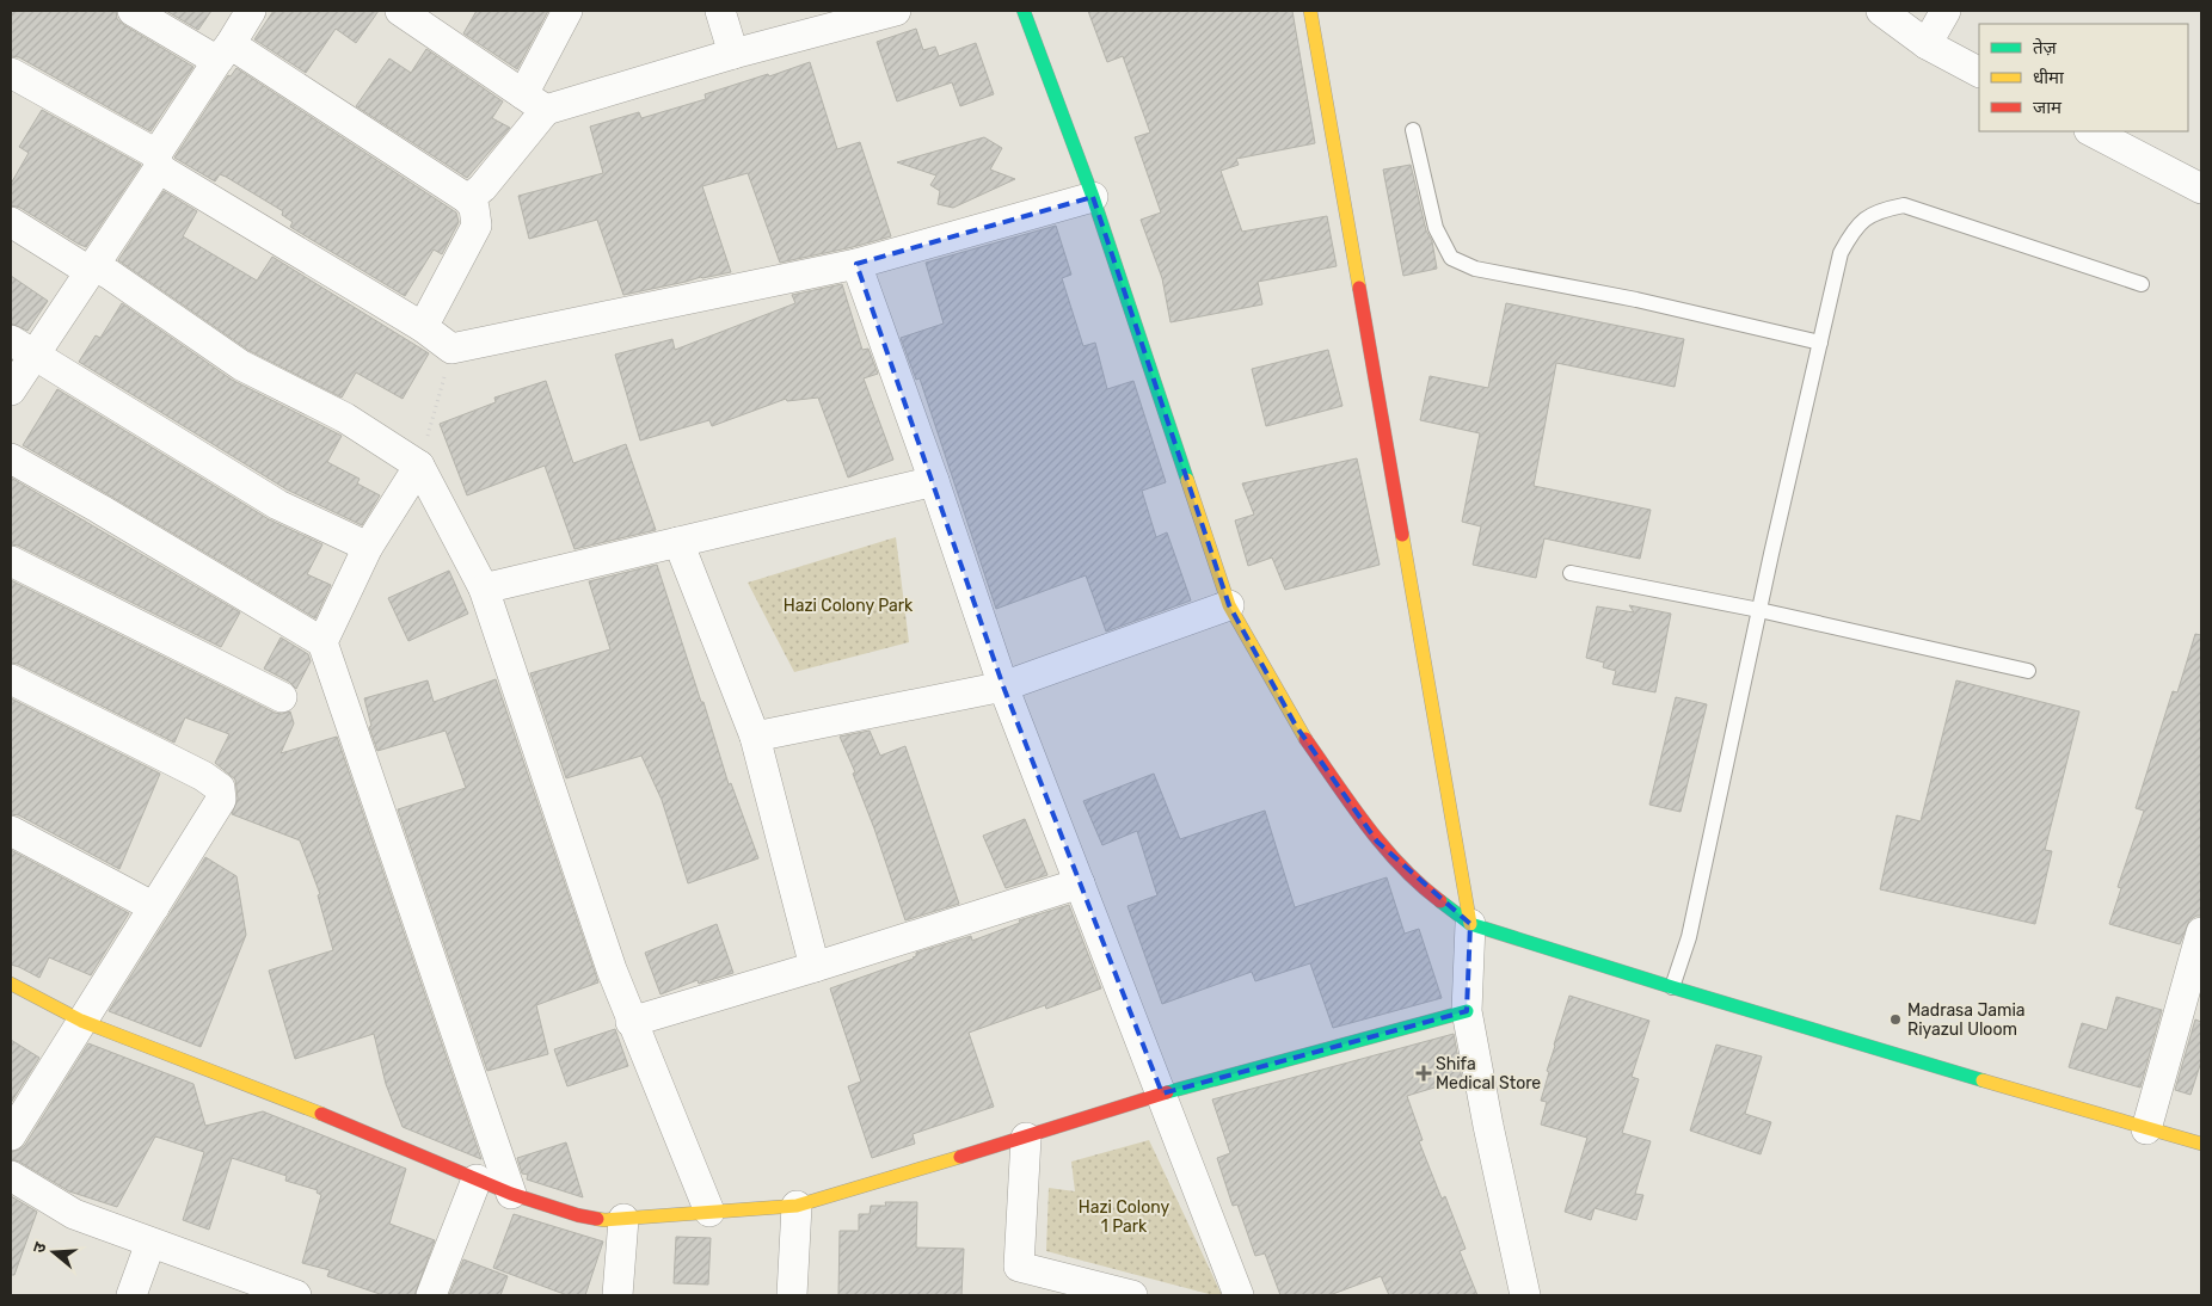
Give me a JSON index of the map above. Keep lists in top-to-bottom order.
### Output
{
  "parks": ["Hazi Colony Park", "Hazi Colony 1 Park"],
  "places": {
    "other": ["Madrasa Jamia Riyazul Uloom"],
    "health": ["Shifa Medical Store"]
  },
  "legend": ["तेज़", "धीमा", "जाम"],
  "north": "left"
}
